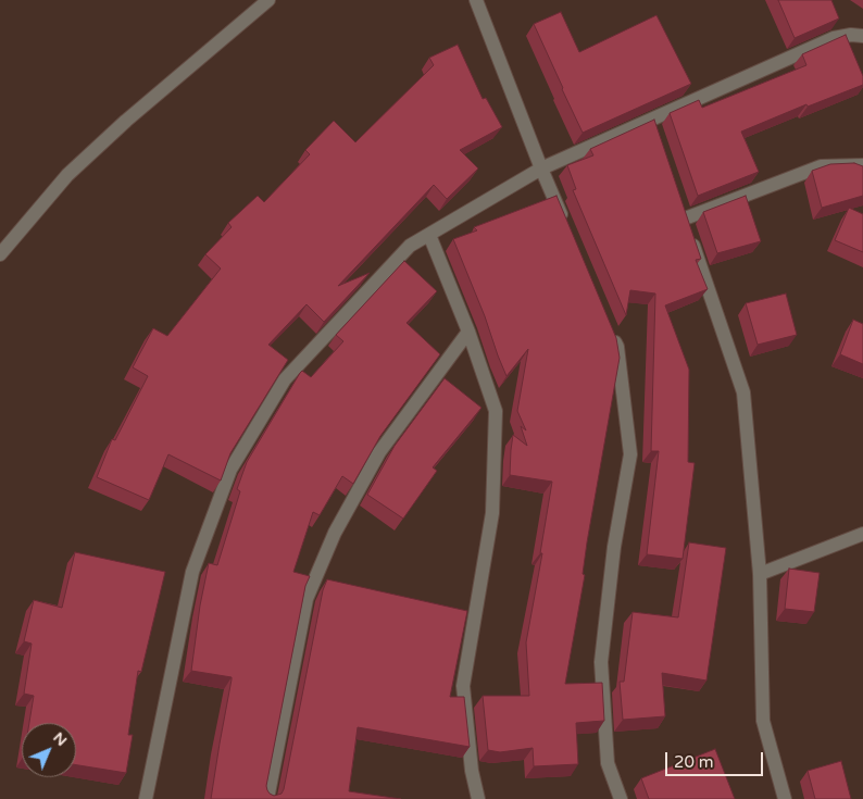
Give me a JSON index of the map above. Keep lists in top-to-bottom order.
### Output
{
  "scale_bar": "20 m",
  "north": "top right"
}
